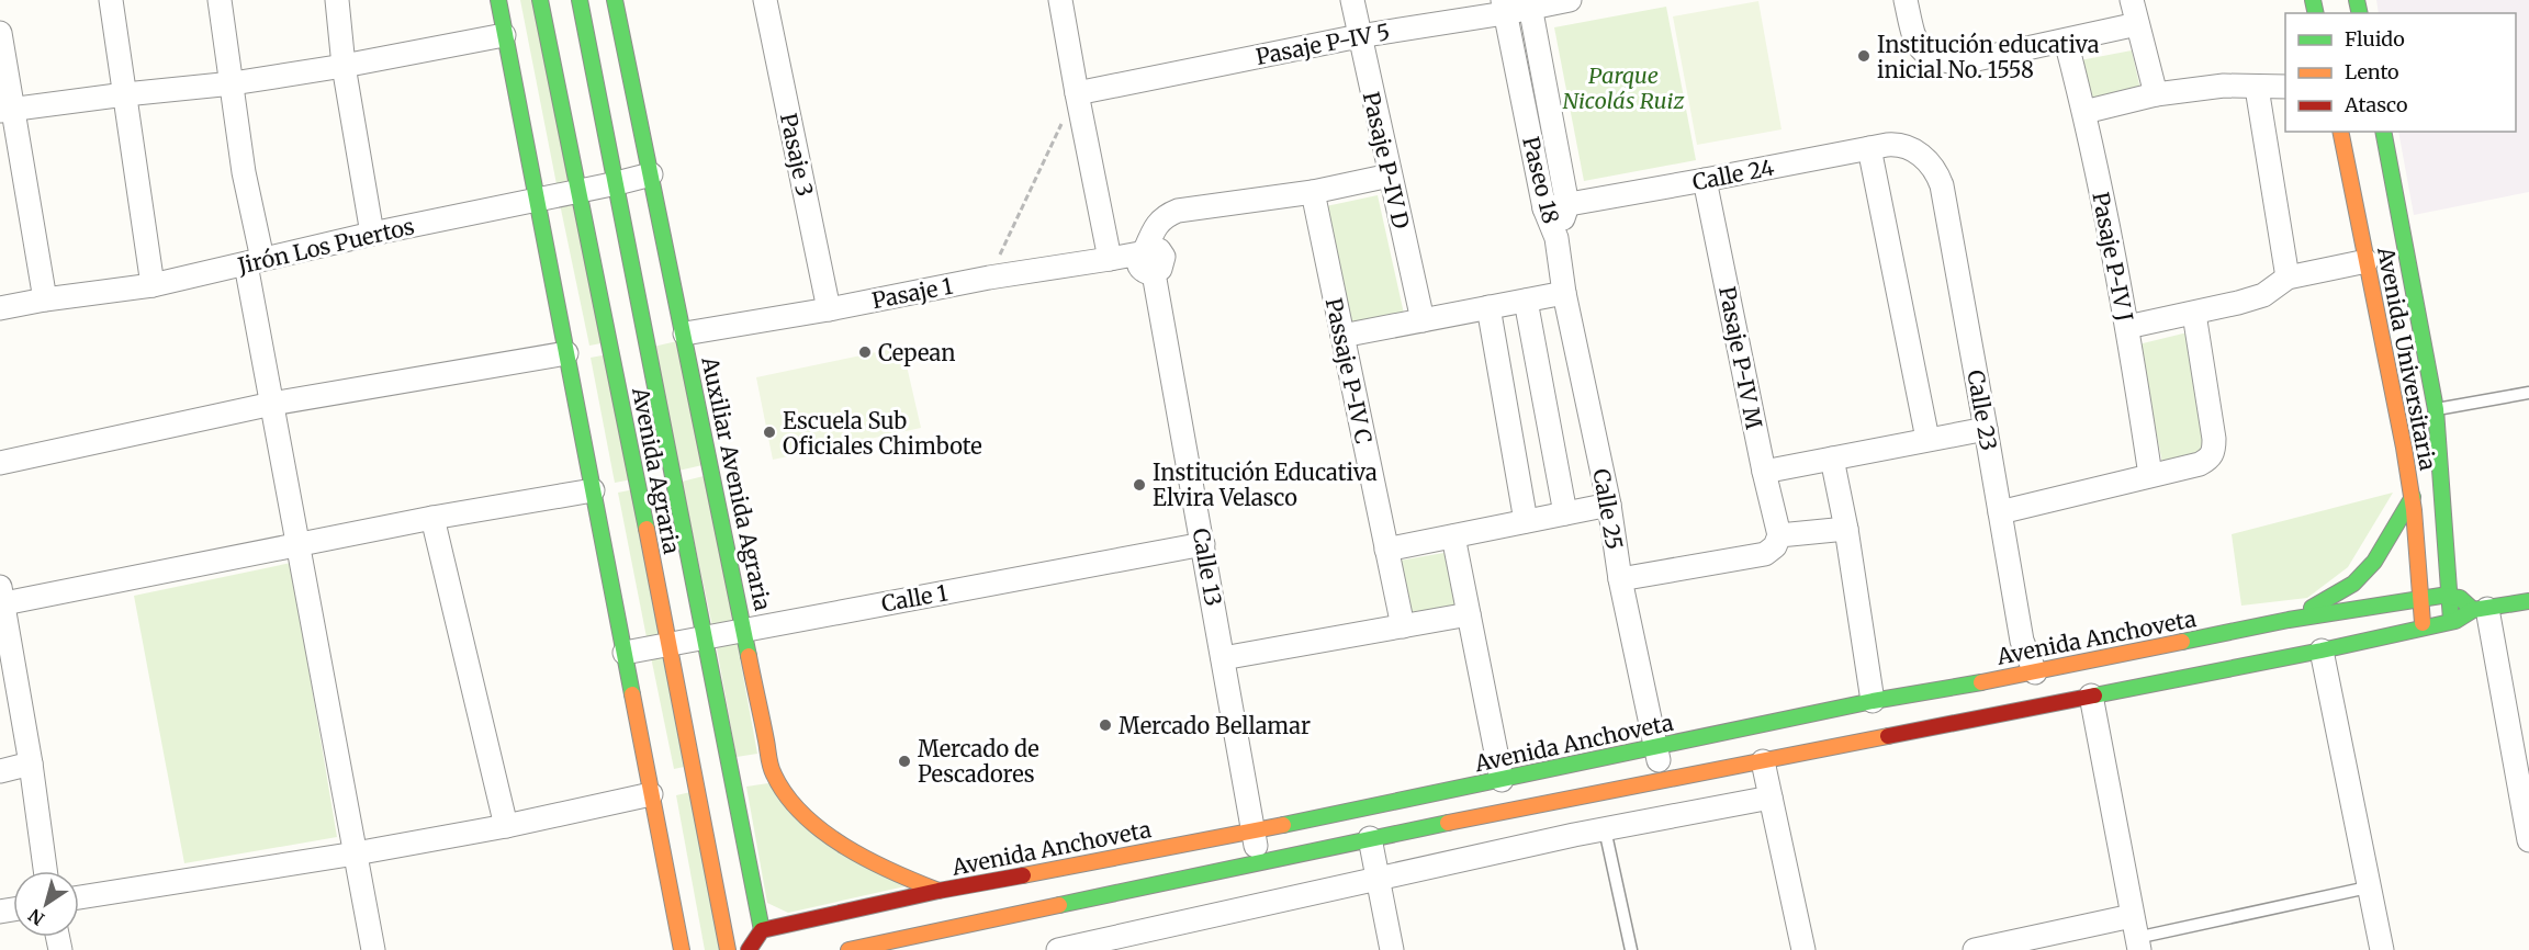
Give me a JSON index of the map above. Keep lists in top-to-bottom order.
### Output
{
  "streets": {
    "main road": [
      "Avenida Universitaria",
      "Avenida Agraria",
      "Auxiliar Avenida Agraria",
      "Avenida Anchoveta"
    ],
    "street": [
      "Pasaje P-IV 5",
      "Pasaje 3",
      "Pasaje P-IV D",
      "Calle 24",
      "Paseo 18",
      "Jirón Los Puertos",
      "Pasaje P-IV J",
      "Pasaje 1",
      "Pasaje P-IV M",
      "Passaje P-IV C",
      "Calle 23",
      "Calle 25",
      "Calle 13",
      "Calle 1"
    ]
  },
  "crossings": [
    ["Pasaje P-IV 5", "Pasaje P-IV D"],
    ["Pasaje P-IV 5", "Paseo 18"],
    ["Pasaje 3", "Pasaje 1"],
    ["Calle 24", "Paseo 18"],
    ["Calle 24", "Pasaje P-IV M"],
    ["Calle 24", "Calle 23"],
    ["Paseo 18", "Calle 25"],
    ["Jirón Los Puertos", "Avenida Agraria"],
    ["Jirón Los Puertos", "Auxiliar Avenida Agraria"],
    ["Pasaje 1", "Auxiliar Avenida Agraria"],
    ["Pasaje 1", "Calle 13"],
    ["Avenida Universitaria", "Avenida Anchoveta"],
    ["Calle 23", "Avenida Anchoveta"],
    ["Avenida Agraria", "Calle 1"],
    ["Avenida Agraria", "Avenida Anchoveta"],
    ["Auxiliar Avenida Agraria", "Calle 1"],
    ["Auxiliar Avenida Agraria", "Avenida Anchoveta"],
    ["Calle 25", "Avenida Anchoveta"],
    ["Calle 13", "Calle 1"],
    ["Calle 13", "Avenida Anchoveta"]
  ],
  "parks": ["Parque Nicolás Ruiz"],
  "places": [
    "Institución educativa inicial No. 1558",
    "Cepean",
    "Escuela Sub Oficiales Chimbote",
    "Institución Educativa Elvira Velasco",
    "Mercado Bellamar",
    "Mercado de Pescadores"
  ],
  "legend": ["Fluido", "Lento", "Atasco"],
  "north": "bottom left"
}
